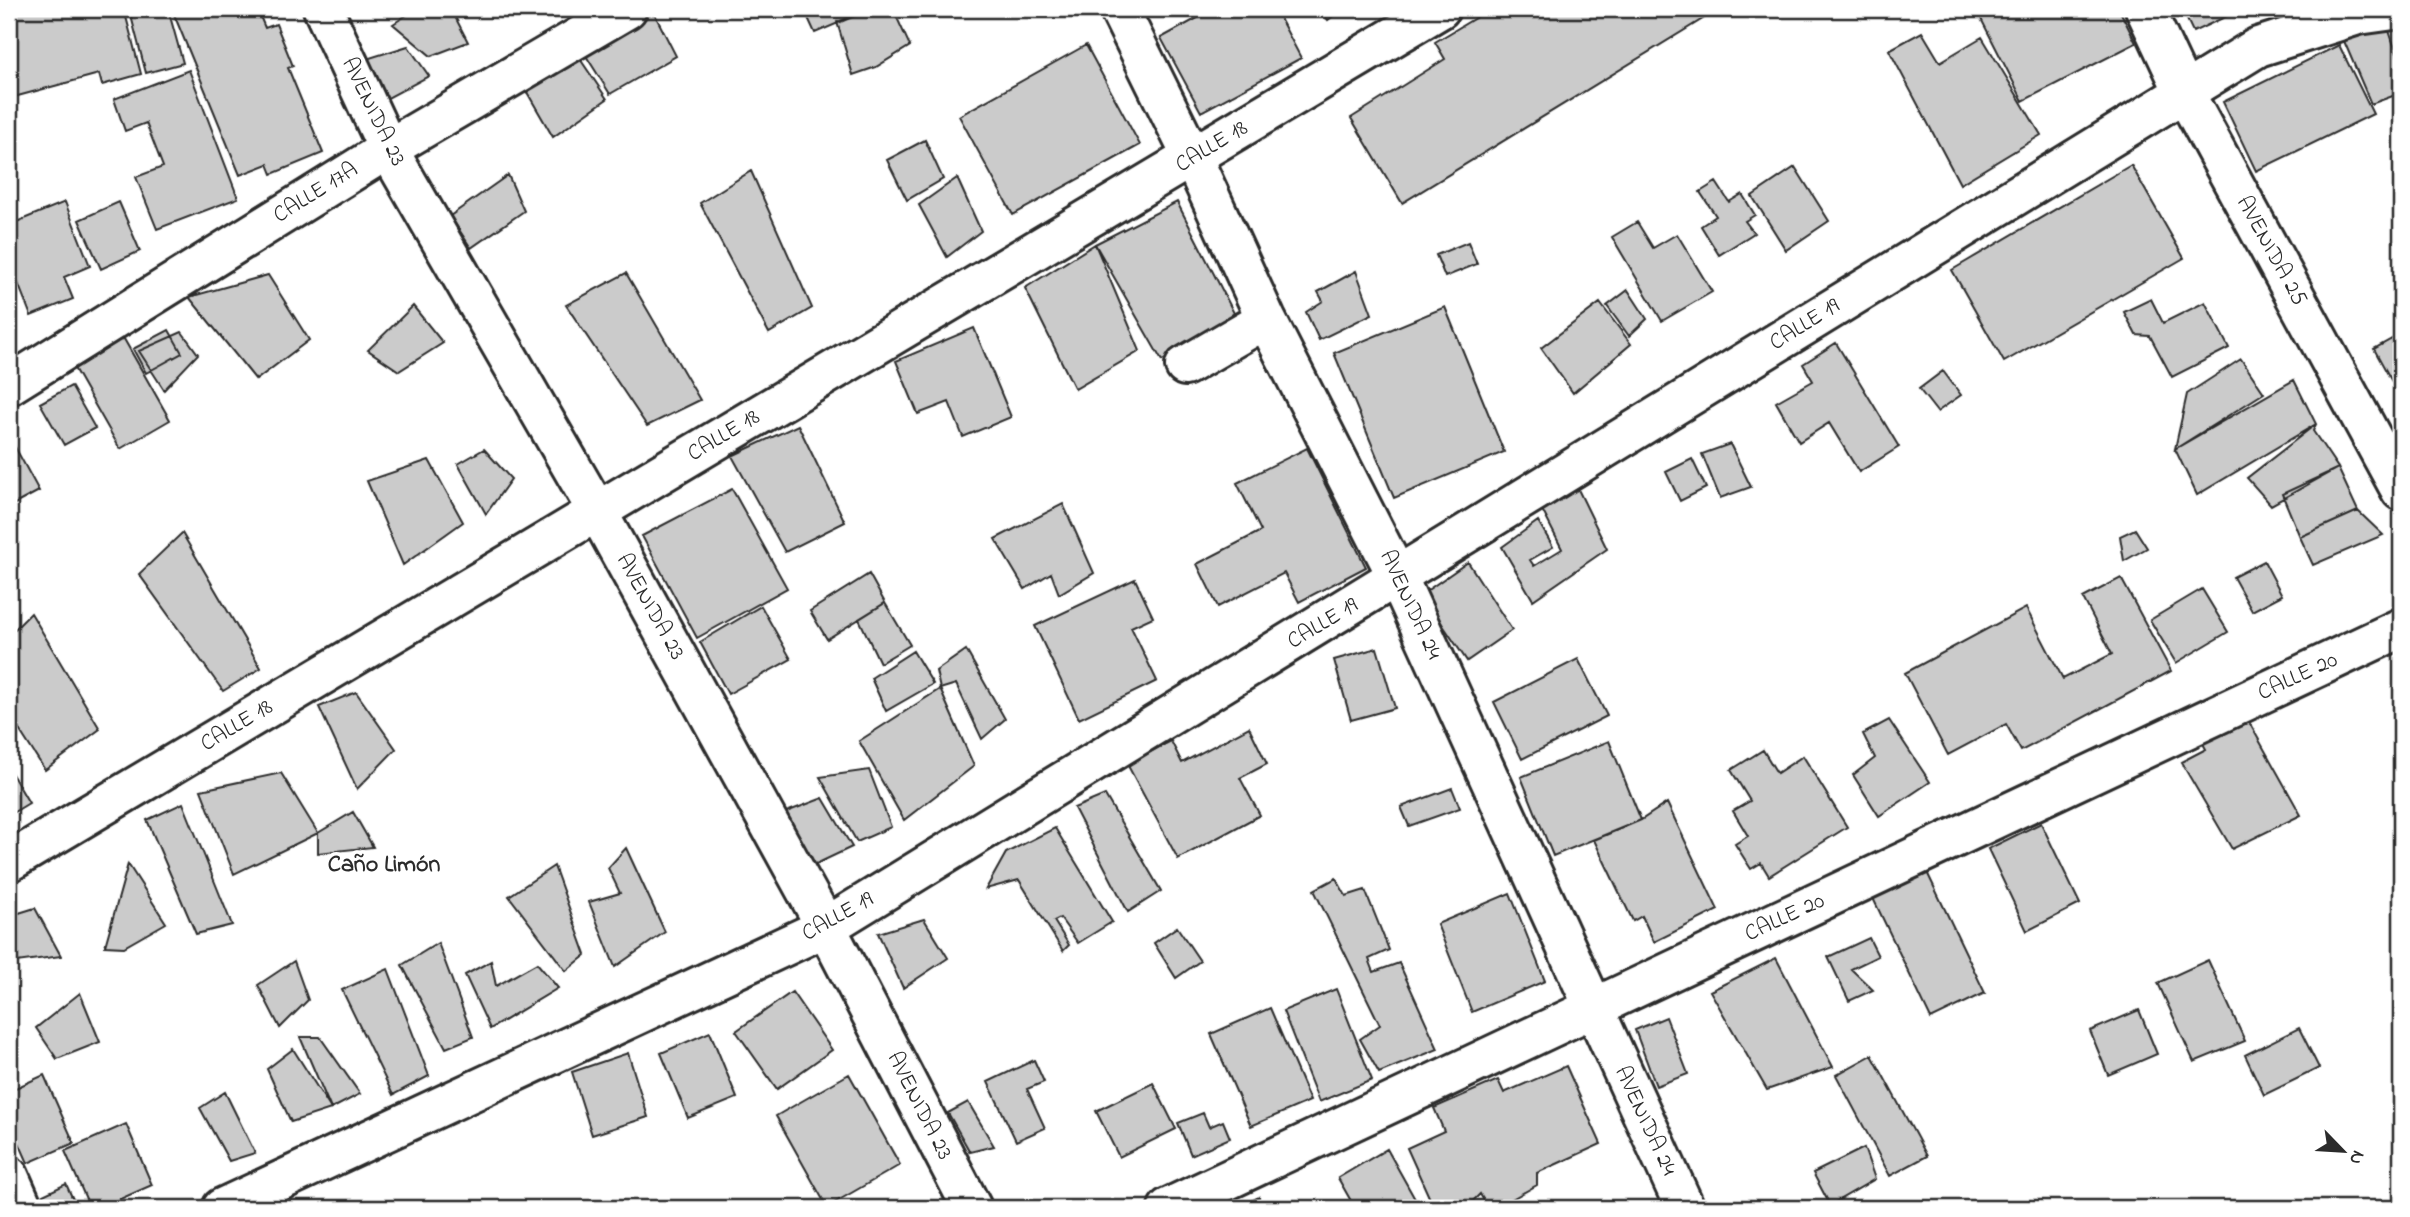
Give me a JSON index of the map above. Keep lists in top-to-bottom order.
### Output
{
  "streets": {
    "street": [
      "AVENIDA 23",
      "CALLE 18",
      "CALLE 17A",
      "AVENIDA 25",
      "CALLE 19",
      "AVENIDA 24",
      "CALLE 20"
    ]
  },
  "crossings": [
    ["AVENIDA 23", "CALLE 18"],
    ["AVENIDA 23", "CALLE 17A"],
    ["AVENIDA 23", "CALLE 19"],
    ["CALLE 18", "AVENIDA 24"],
    ["AVENIDA 25", "CALLE 19"],
    ["CALLE 19", "AVENIDA 24"],
    ["AVENIDA 24", "CALLE 20"]
  ],
  "districts": ["Caño Limón"],
  "north": "bottom right"
}
